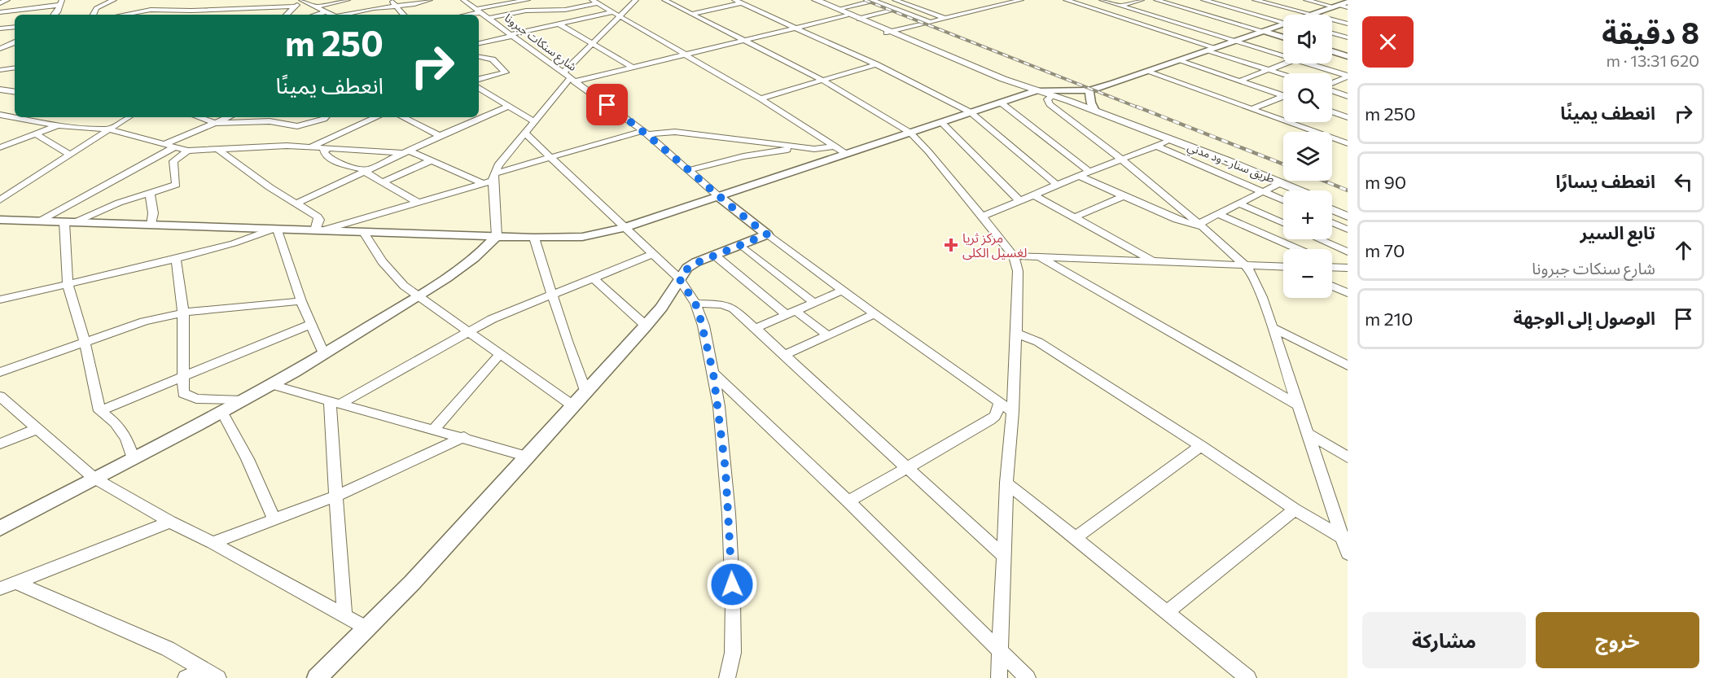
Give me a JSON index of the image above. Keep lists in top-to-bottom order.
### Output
{
  "streets": {
    "main road": ["طريق سنار - ود مدني"],
    "street": ["شارع سنكات جبرونا"]
  },
  "places": {
    "health": ["مركز ثريا لغسيل الكلى"]
  },
  "page": {
    "heading": ["8 دقيقة", "620 m · 13:31"],
    "map_buttons": ["+", "−"],
    "turn": ["250 m", "انعطف يمينًا"],
    "list": [
      {
        "name": "انعطف يمينًا",
        "value": "250 m"
      },
      {
        "name": "انعطف يسارًا",
        "value": "90 m"
      },
      {
        "name": "تابع السير",
        "note": "شارع سنكات جبرونا",
        "value": "70 m"
      },
      {
        "name": "الوصول إلى الوجهة",
        "value": "210 m"
      }
    ],
    "buttons": ["خروج", "مشاركة"]
  }
}
